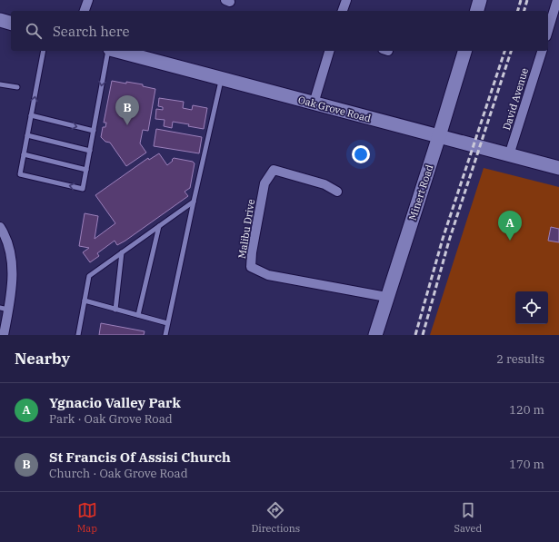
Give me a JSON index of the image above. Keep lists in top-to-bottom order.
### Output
{
  "streets": {
    "main road": ["Oak Grove Road", "Minert Road"],
    "street": ["David Avenue", "Malibu Drive"]
  },
  "crossings": [
    ["David Avenue", "Oak Grove Road"],
    ["Oak Grove Road", "Minert Road"],
    ["Minert Road", "Malibu Drive"]
  ],
  "page": {
    "search": "Search here",
    "pins": ["B", "A"],
    "heading": ["Nearby", "2 results"],
    "list": [
      {
        "mark": "A",
        "name": "Ygnacio Valley Park",
        "note": "Park · Oak Grove Road",
        "value": "120 m"
      },
      {
        "mark": "B",
        "name": "St Francis Of Assisi Church",
        "note": "Church · Oak Grove Road",
        "value": "170 m"
      }
    ],
    "nav": ["Map", "Directions", "Saved"]
  }
}
